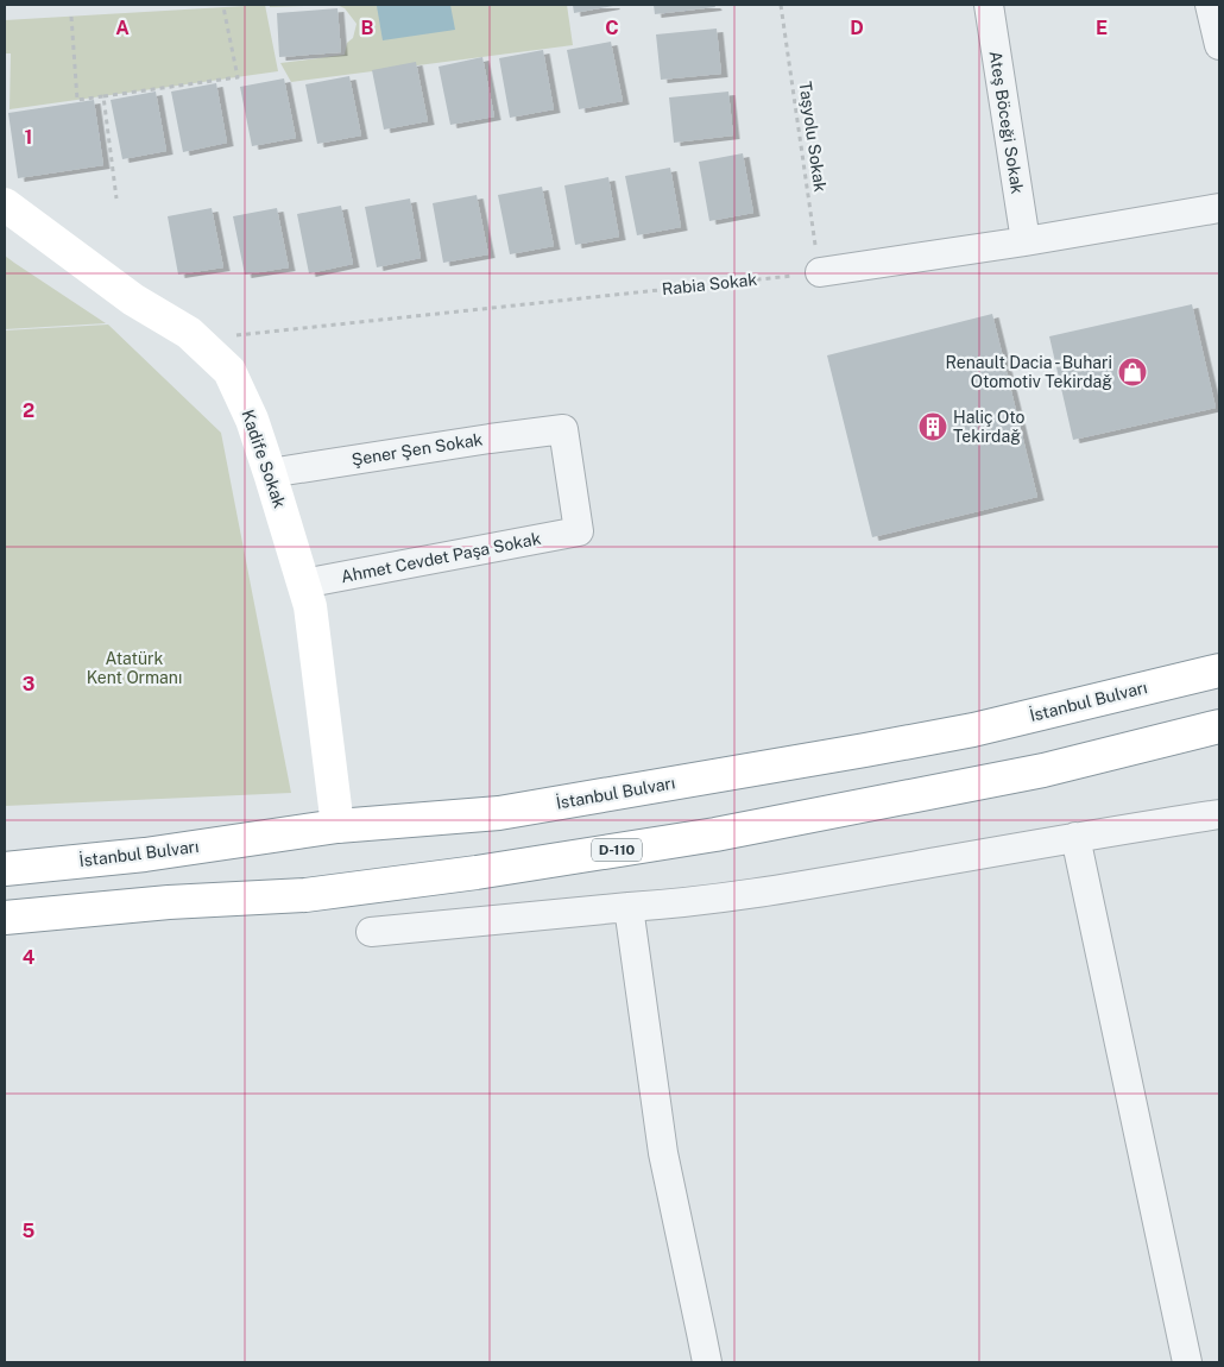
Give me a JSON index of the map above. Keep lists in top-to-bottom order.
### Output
{
  "streets": {
    "main road": ["Kadife Sokak", "İstanbul Bulvarı", "D-110"],
    "street": ["Ateş Böceği Sokak", "Şener Şen Sokak", "Ahmet Cevdet Paşa Sokak"],
    "path": ["Taşyolu Sokak", "Rabia Sokak"]
  },
  "crossings": [
    ["Taşyolu Sokak", "Rabia Sokak"],
    ["Rabia Sokak", "Kadife Sokak"],
    ["Şener Şen Sokak", "Kadife Sokak"],
    ["Şener Şen Sokak", "Ahmet Cevdet Paşa Sokak"],
    ["Kadife Sokak", "Ahmet Cevdet Paşa Sokak"],
    ["Kadife Sokak", "İstanbul Bulvarı"]
  ],
  "parks": ["Atatürk Kent Ormanı"],
  "places": {
    "shop": ["Renault Dacia - Buhari Otomotiv Tekirdağ"],
    "building": ["Haliç Oto Tekirdağ"]
  },
  "grid": {
    "columns": [
      "A",
      "B",
      "C",
      "D",
      "E"
    ],
    "rows": [
      "1",
      "2",
      "3",
      "4",
      "5"
    ]
  }
}
